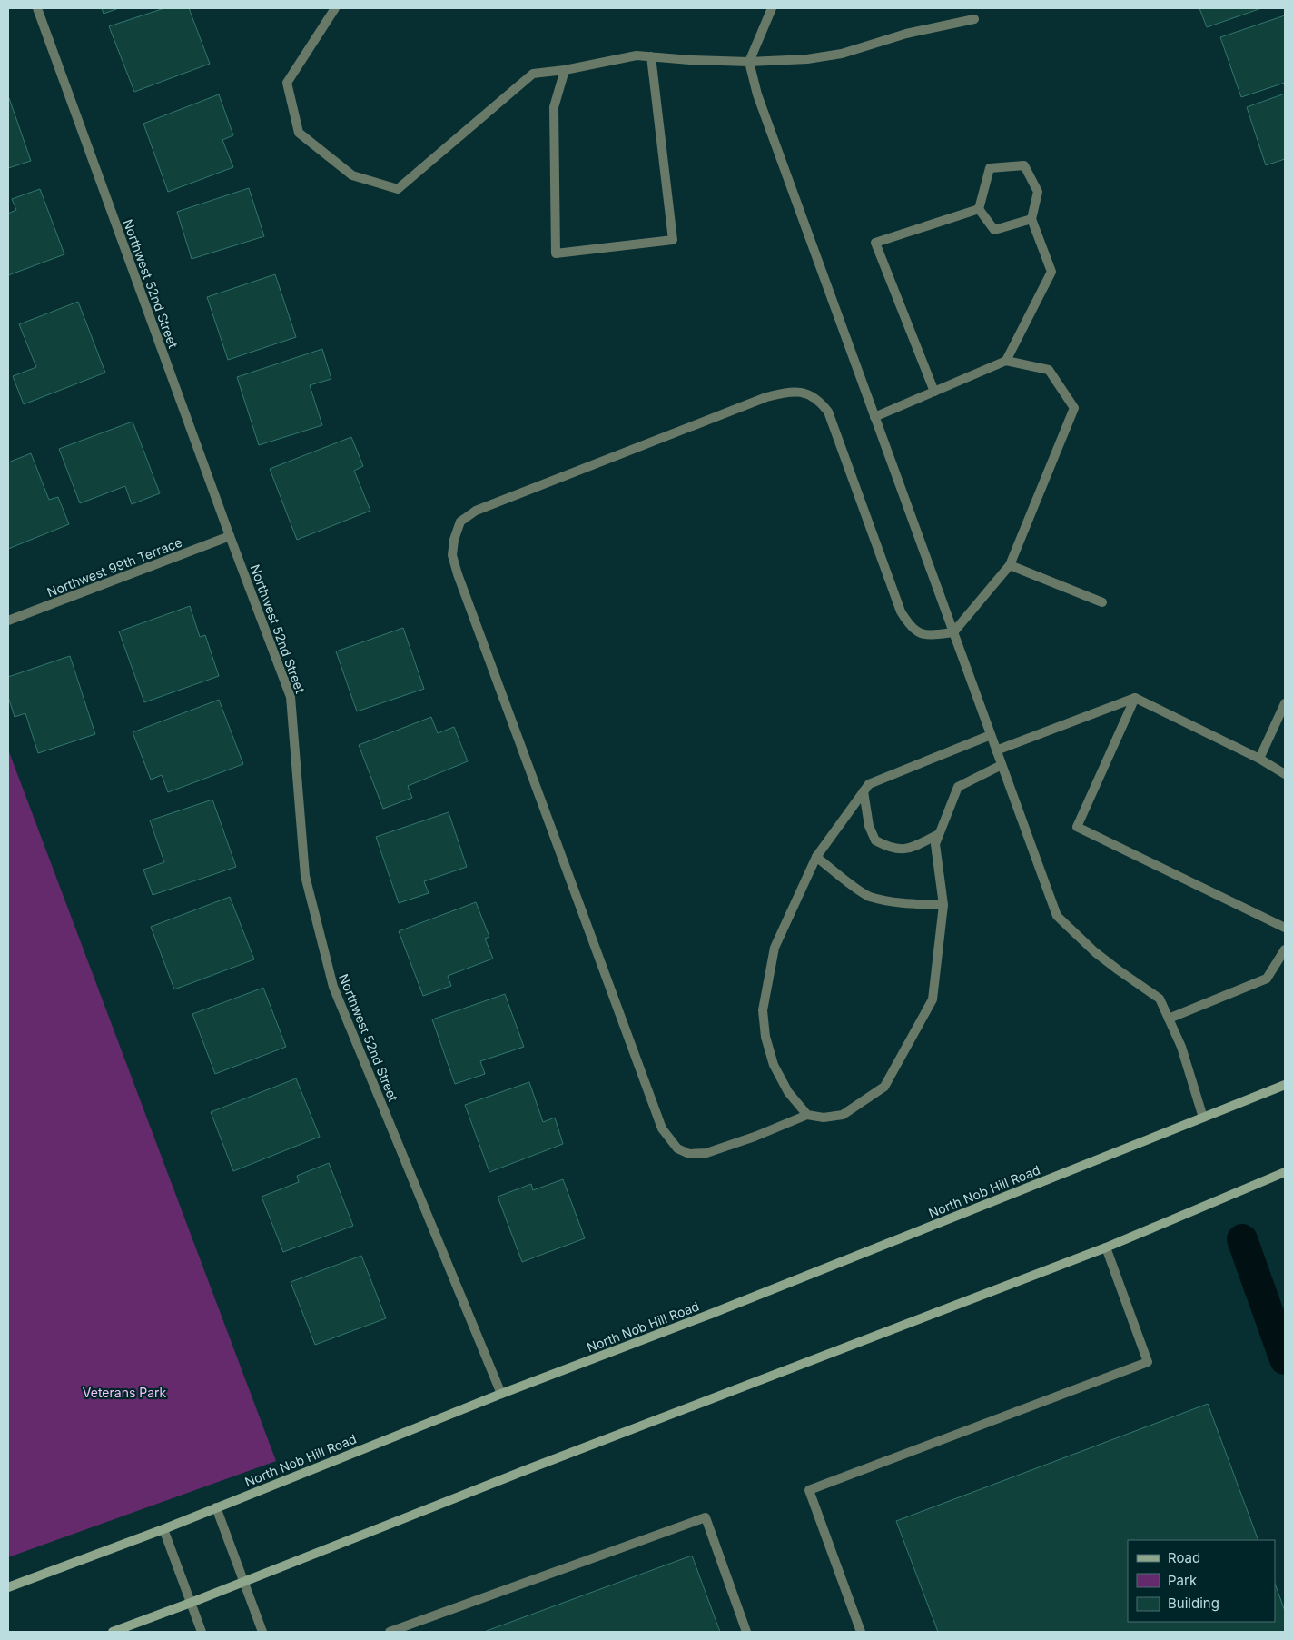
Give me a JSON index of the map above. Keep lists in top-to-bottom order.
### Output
{
  "streets": {
    "main road": ["North Nob Hill Road"],
    "street": ["Northwest 52nd Street", "Northwest 99th Terrace"]
  },
  "crossings": [
    ["Northwest 52nd Street", "Northwest 99th Terrace"],
    ["Northwest 52nd Street", "North Nob Hill Road"]
  ],
  "parks": ["Veterans Park"],
  "legend": ["Road", "Park", "Building"]
}
